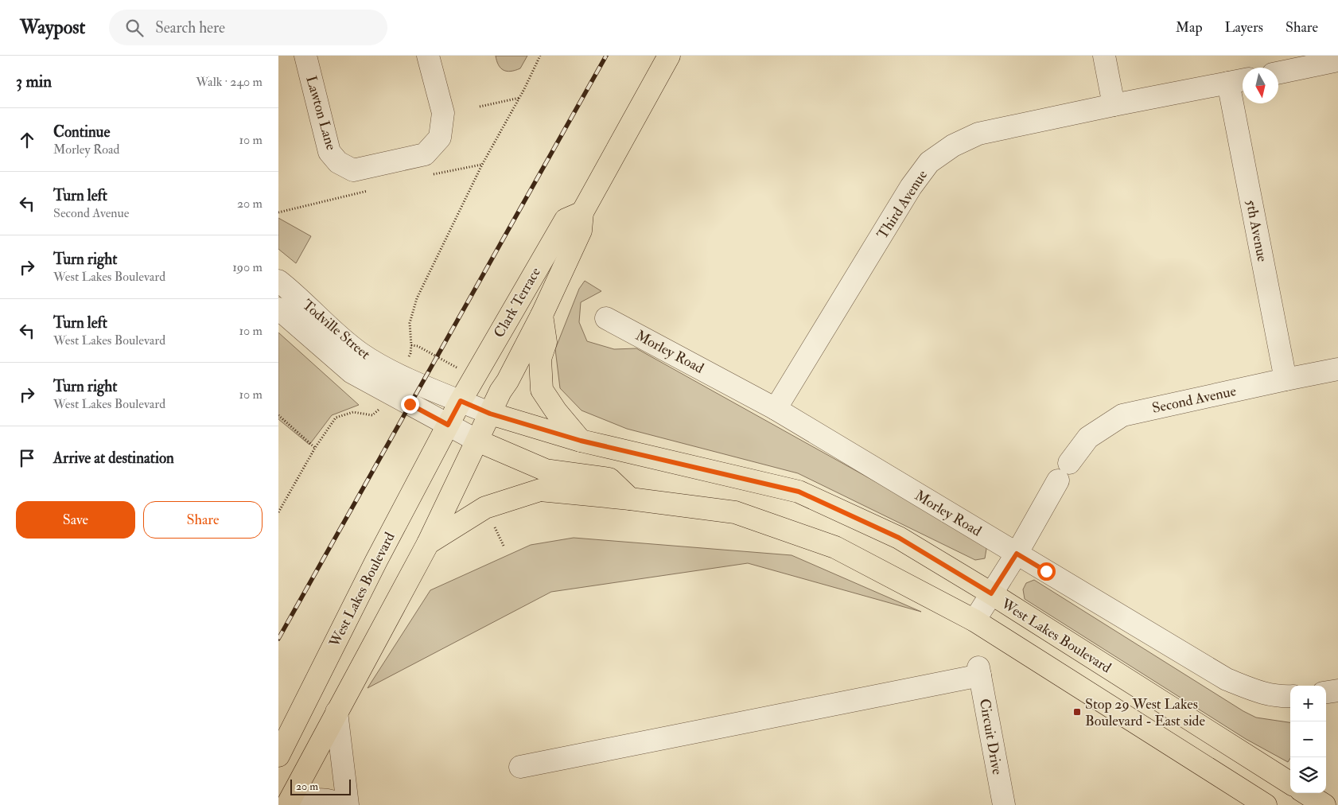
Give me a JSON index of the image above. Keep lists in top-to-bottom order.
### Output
{
  "streets": {
    "main road": ["Clark Terrace", "West Lakes Boulevard"],
    "street": [
      "Lawton Lane",
      "Third Avenue",
      "5th Avenue",
      "Todville Street",
      "Morley Road",
      "Second Avenue",
      "Circuit Drive"
    ]
  },
  "crossings": [
    ["Third Avenue", "5th Avenue"],
    ["Third Avenue", "Morley Road"],
    ["5th Avenue", "Second Avenue"],
    ["Clark Terrace", "West Lakes Boulevard"],
    ["Todville Street", "West Lakes Boulevard"],
    ["Morley Road", "Second Avenue"],
    ["Second Avenue", "West Lakes Boulevard"]
  ],
  "places": {
    "transit": ["Stop 29 West Lakes Boulevard - East side"]
  },
  "scale_bar": "20 m",
  "north": "bottom",
  "page": {
    "header": "Waypost",
    "search": "Search here",
    "nav": ["Map", "Layers", "Share"],
    "heading": ["3 min", "Walk · 240 m"],
    "list": [
      ["Continue", "Morley Road", "10 m"],
      ["Turn left", "Second Avenue", "20 m"],
      ["Turn right", "West Lakes Boulevard", "190 m"],
      ["Turn left", "West Lakes Boulevard", "10 m"],
      ["Turn right", "West Lakes Boulevard", "10 m"],
      "Arrive at destination"
    ],
    "buttons": ["Save", "Share"],
    "map_buttons": ["+", "−"],
    "scale": "20 m"
  }
}
